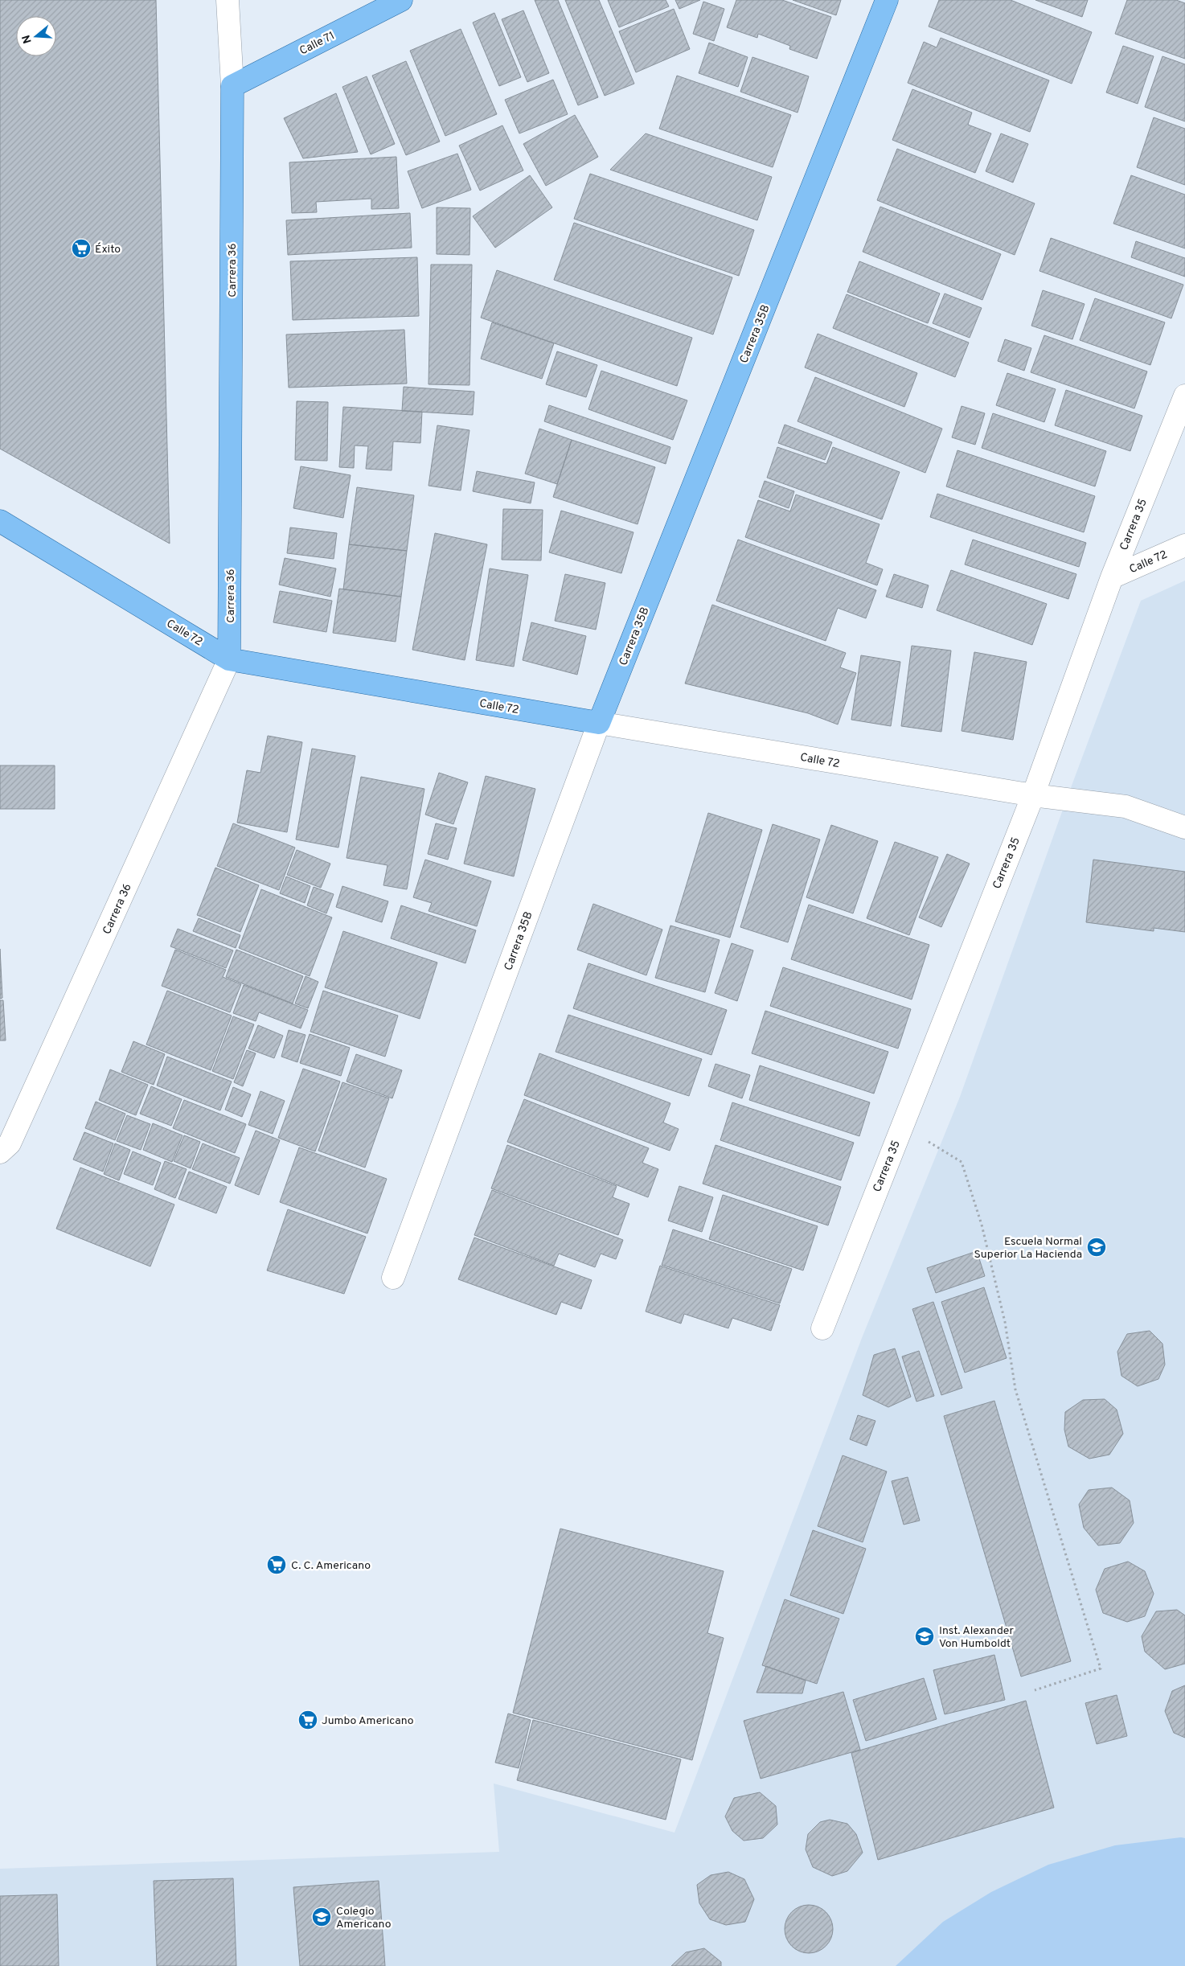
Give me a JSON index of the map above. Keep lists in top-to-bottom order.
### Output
{
  "streets": {
    "main road": [
      "Calle 71",
      "Carrera 36",
      "Carrera 35B",
      "Calle 72"
    ],
    "street": ["Carrera 35"]
  },
  "crossings": [
    ["Calle 71", "Carrera 36"],
    ["Carrera 36", "Calle 72"],
    ["Carrera 35B", "Calle 72"],
    ["Carrera 35", "Calle 72"]
  ],
  "places": {
    "supermarket": ["Éxito", "C. C. Americano", "Jumbo Americano"],
    "school or university": ["Escuela Normal Superior La Hacienda", "Inst. Alexander Von Humboldt", "Colegio Americano"]
  },
  "north": "left"
}
